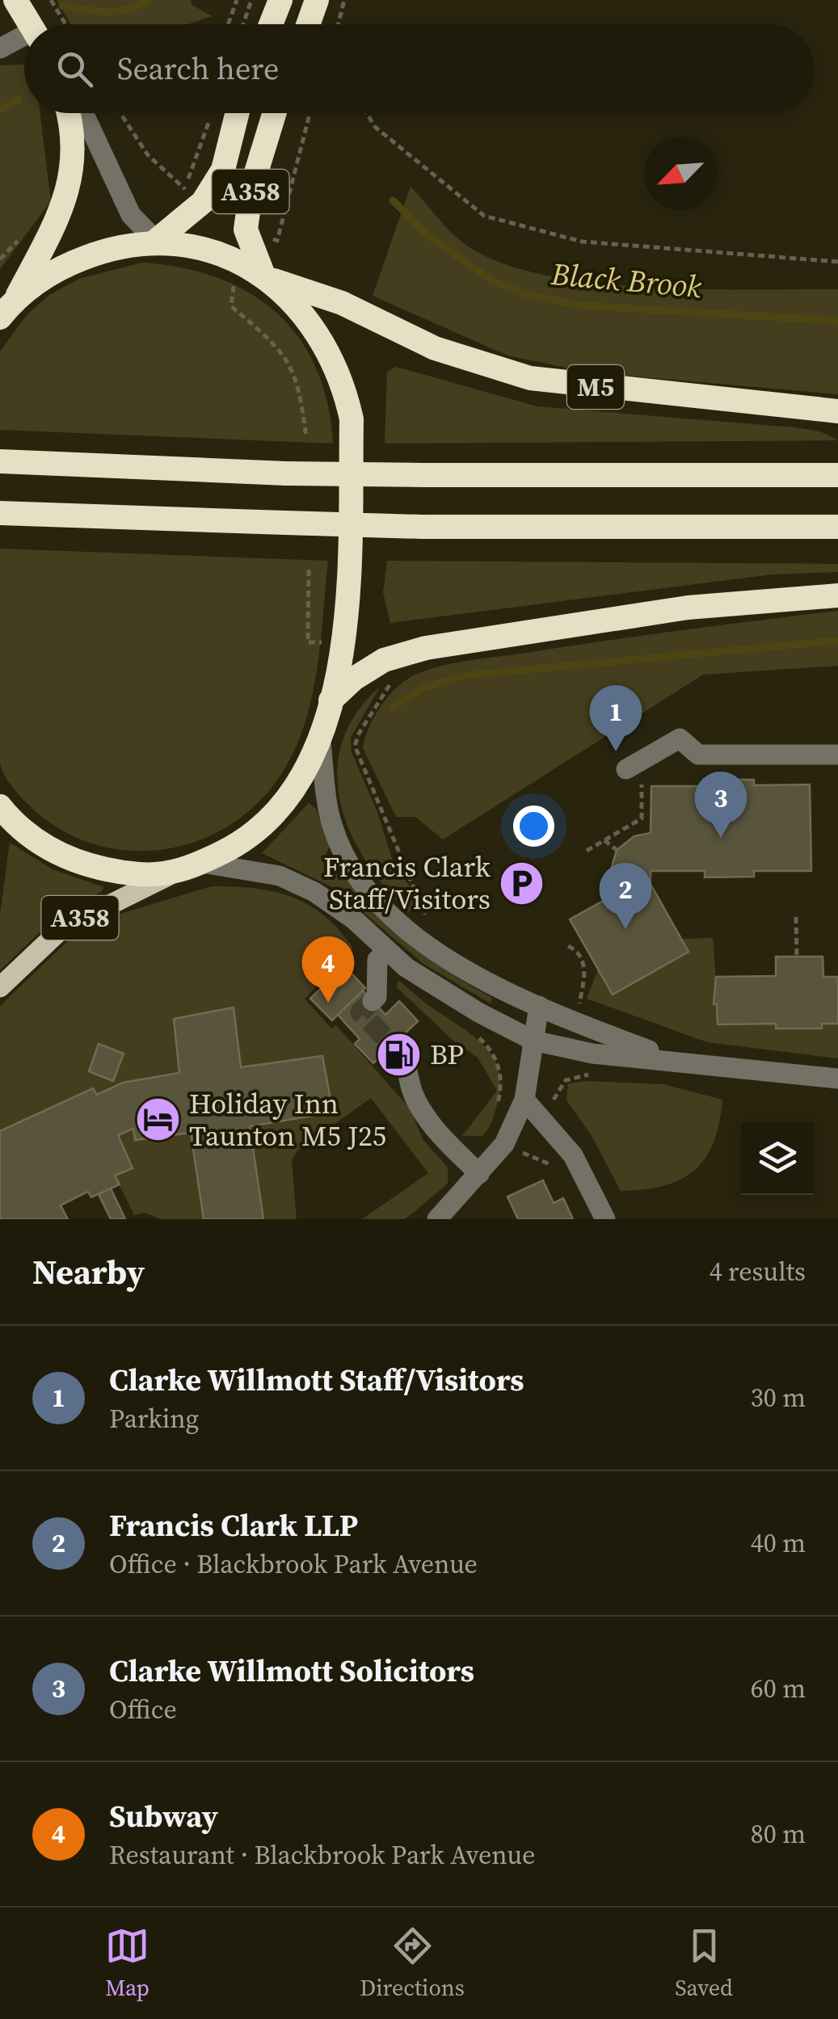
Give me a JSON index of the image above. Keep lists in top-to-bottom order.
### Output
{
  "streets": {
    "highway": ["A358", "M5"]
  },
  "crossings": [
    ["A358", "M5"]
  ],
  "water": ["Black Brook"],
  "places": {
    "parking": ["Francis Clark Staff/Visitors"],
    "fuel station": ["BP"],
    "hotel": ["Holiday Inn Taunton M5 J25"]
  },
  "north": "bottom left",
  "page": {
    "search": "Search here",
    "pins": [
      "1",
      "3",
      "2",
      "4"
    ],
    "heading": ["Nearby", "4 results"],
    "list": [
      {
        "mark": "1",
        "name": "Clarke Willmott Staff/Visitors",
        "note": "Parking",
        "value": "30 m"
      },
      {
        "mark": "2",
        "name": "Francis Clark LLP",
        "note": "Office · Blackbrook Park Avenue",
        "value": "40 m"
      },
      {
        "mark": "3",
        "name": "Clarke Willmott Solicitors",
        "note": "Office",
        "value": "60 m"
      },
      {
        "mark": "4",
        "name": "Subway",
        "note": "Restaurant · Blackbrook Park Avenue",
        "value": "80 m"
      }
    ],
    "nav": ["Map", "Directions", "Saved"]
  }
}
